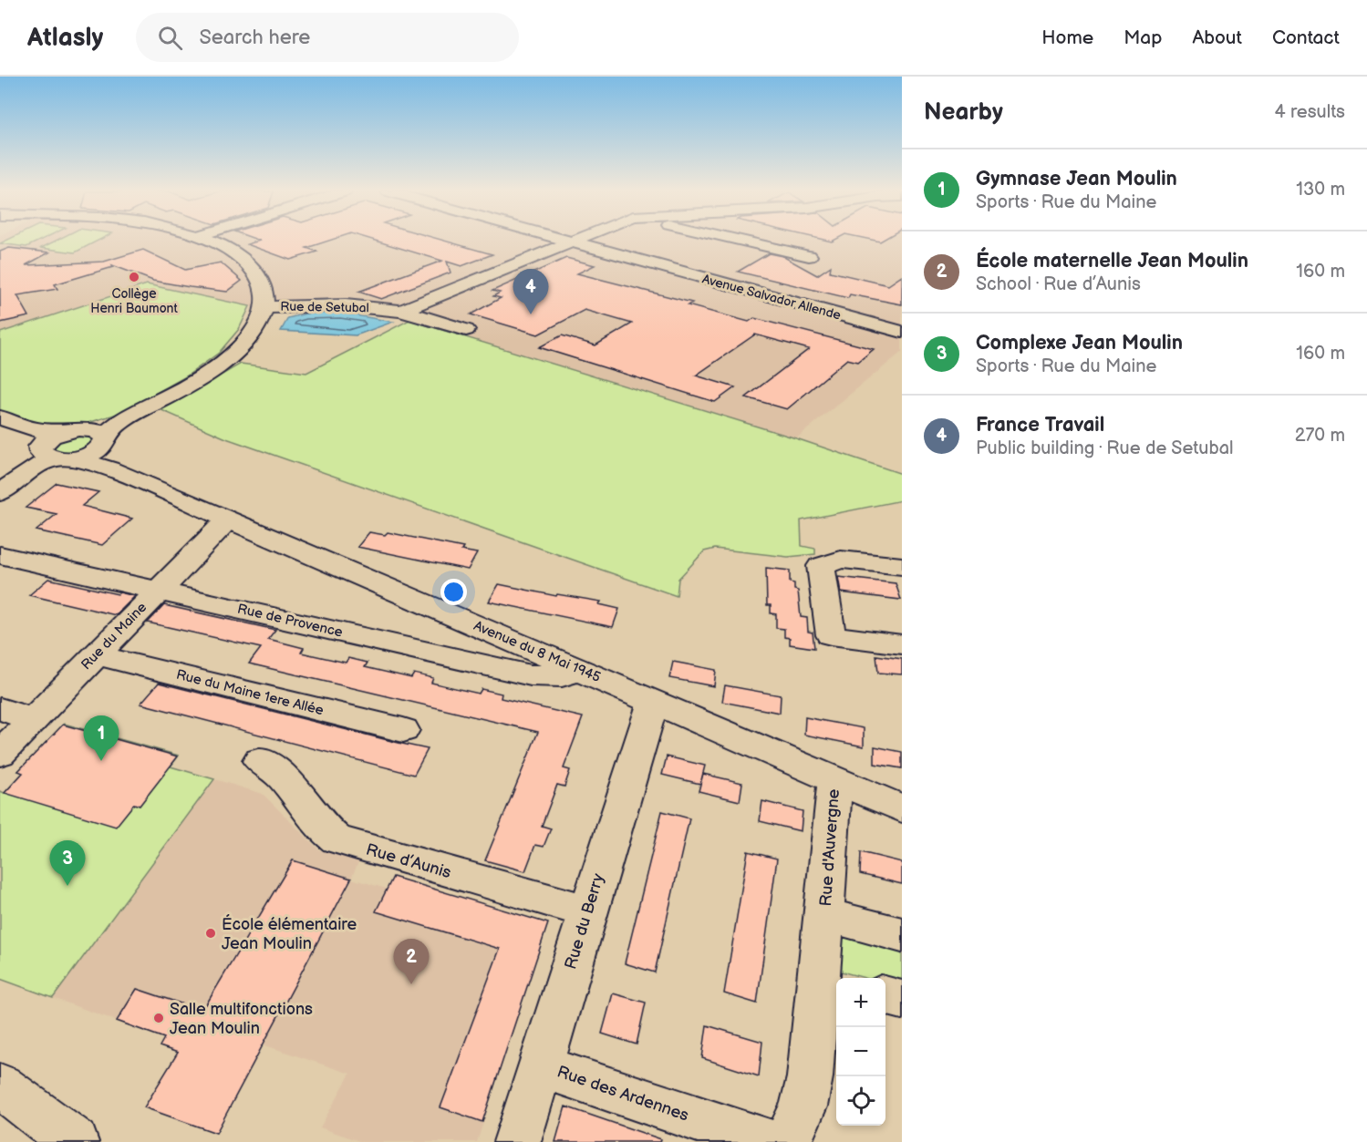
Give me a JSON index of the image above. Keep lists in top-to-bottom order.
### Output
{
  "streets": {
    "street": [
      "Avenue Salvador Allende",
      "Rue de Setubal",
      "Rue de Provence",
      "Rue du Maine",
      "Avenue du 8 Mai 1945",
      "Rue du Maine 1ere Allée",
      "Rue d'Auvergne",
      "Rue d’Aunis",
      "Rue du Berry",
      "Rue des Ardennes"
    ]
  },
  "crossings": [
    ["Avenue Salvador Allende", "Rue de Setubal"],
    ["Rue de Provence", "Rue du Maine"],
    ["Rue de Provence", "Avenue du 8 Mai 1945"],
    ["Rue du Maine", "Avenue du 8 Mai 1945"],
    ["Rue du Maine", "Rue du Maine 1ere Allée"],
    ["Avenue du 8 Mai 1945", "Rue d'Auvergne"],
    ["Avenue du 8 Mai 1945", "Rue du Berry"],
    ["Rue d’Aunis", "Rue du Berry"],
    ["Rue du Berry", "Rue des Ardennes"]
  ],
  "places": ["Collège Henri Baumont", "École élémentaire Jean Moulin", "Salle multifonctions Jean Moulin"],
  "page": {
    "header": "Atlasly",
    "search": "Search here",
    "nav": [
      "Home",
      "Map",
      "About",
      "Contact"
    ],
    "heading": ["Nearby", "4 results"],
    "list": [
      {
        "mark": "1",
        "name": "Gymnase Jean Moulin",
        "note": "Sports · Rue du Maine",
        "value": "130 m"
      },
      {
        "mark": "2",
        "name": "École maternelle Jean Moulin",
        "note": "School · Rue d’Aunis",
        "value": "160 m"
      },
      {
        "mark": "3",
        "name": "Complexe Jean Moulin",
        "note": "Sports · Rue du Maine",
        "value": "160 m"
      },
      {
        "mark": "4",
        "name": "France Travail",
        "note": "Public building · Rue de Setubal",
        "value": "270 m"
      }
    ],
    "pins": [
      "4",
      "1",
      "3",
      "2"
    ],
    "map_buttons": ["+", "−"]
  }
}
